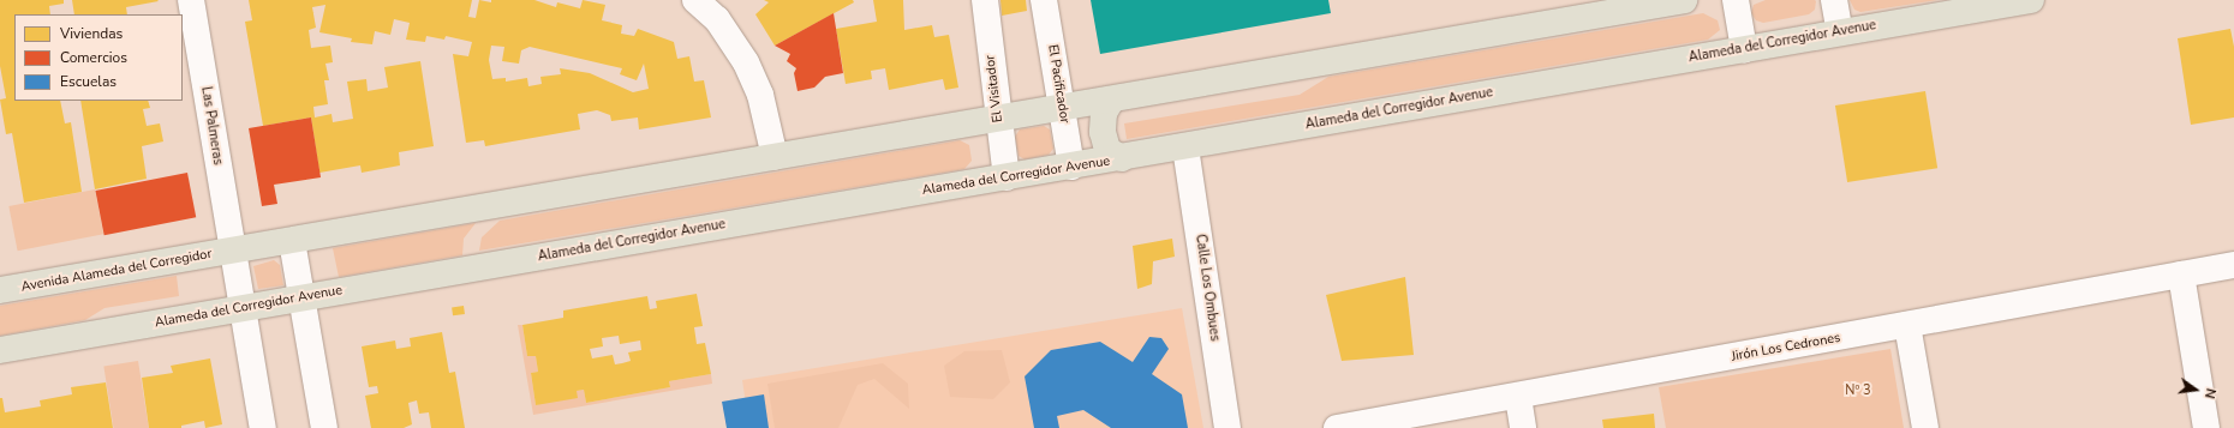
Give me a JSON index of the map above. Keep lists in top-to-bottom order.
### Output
{
  "streets": {
    "main road": ["Alameda del Corregidor Avenue", "Avenida Alameda del Corregidor"],
    "street": [
      "El Pacificador",
      "El Visitador",
      "Las Palmeras",
      "Calle Los Ombues",
      "Jirón Los Cedrones"
    ]
  },
  "crossings": [
    ["Alameda del Corregidor Avenue", "El Pacificador"],
    ["Alameda del Corregidor Avenue", "El Visitador"],
    ["Alameda del Corregidor Avenue", "Las Palmeras"],
    ["Alameda del Corregidor Avenue", "Calle Los Ombues"],
    ["Las Palmeras", "Avenida Alameda del Corregidor"]
  ],
  "parks": ["Nº 3"],
  "legend": ["Viviendas", "Comercios", "Escuelas"],
  "north": "right"
}
